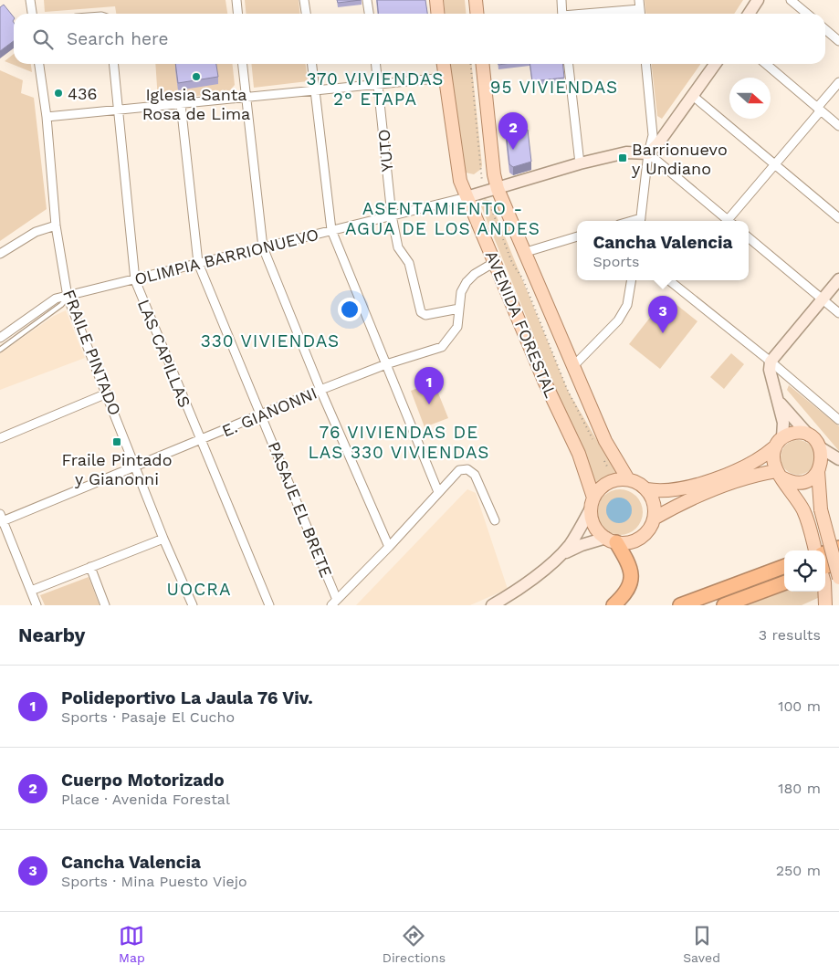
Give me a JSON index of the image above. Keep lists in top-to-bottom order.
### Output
{
  "streets": {
    "main road": ["AVENIDA FORESTAL"],
    "street": [
      "YUTO",
      "OLIMPIA BARRIONUEVO",
      "FRAILE PINTADO",
      "LAS CAPILLAS",
      "E. GIANONNI",
      "PASAJE EL BRETE"
    ]
  },
  "crossings": [
    ["YUTO", "OLIMPIA BARRIONUEVO"],
    ["YUTO", "E. GIANONNI"],
    ["OLIMPIA BARRIONUEVO", "AVENIDA FORESTAL"],
    ["OLIMPIA BARRIONUEVO", "FRAILE PINTADO"],
    ["OLIMPIA BARRIONUEVO", "LAS CAPILLAS"],
    ["OLIMPIA BARRIONUEVO", "PASAJE EL BRETE"],
    ["AVENIDA FORESTAL", "E. GIANONNI"],
    ["FRAILE PINTADO", "E. GIANONNI"],
    ["LAS CAPILLAS", "E. GIANONNI"],
    ["E. GIANONNI", "PASAJE EL BRETE"]
  ],
  "districts": [
    "370 VIVIENDAS 2° ETAPA",
    "95 VIVIENDAS",
    "ASENTAMIENTO - AGUA DE LOS ANDES",
    "330 VIVIENDAS",
    "76 VIVIENDAS DE LAS 330 VIVIENDAS",
    "UOCRA"
  ],
  "places": {
    "other": ["Iglesia Santa Rosa de Lima", "436"],
    "transit": ["Barrionuevo y Undiano", "Fraile Pintado y Gianonni"]
  },
  "north": "right",
  "page": {
    "search": "Search here",
    "pins": ["2", "3", "1"],
    "popup": ["Cancha Valencia", "Sports"],
    "heading": ["Nearby", "3 results"],
    "list": [
      {
        "mark": "1",
        "name": "Polideportivo La Jaula 76 Viv.",
        "note": "Sports · Pasaje El Cucho",
        "value": "100 m"
      },
      {
        "mark": "2",
        "name": "Cuerpo Motorizado",
        "note": "Place · Avenida Forestal",
        "value": "180 m"
      },
      {
        "mark": "3",
        "name": "Cancha Valencia",
        "note": "Sports · Mina Puesto Viejo",
        "value": "250 m"
      }
    ],
    "nav": ["Map", "Directions", "Saved"]
  }
}
